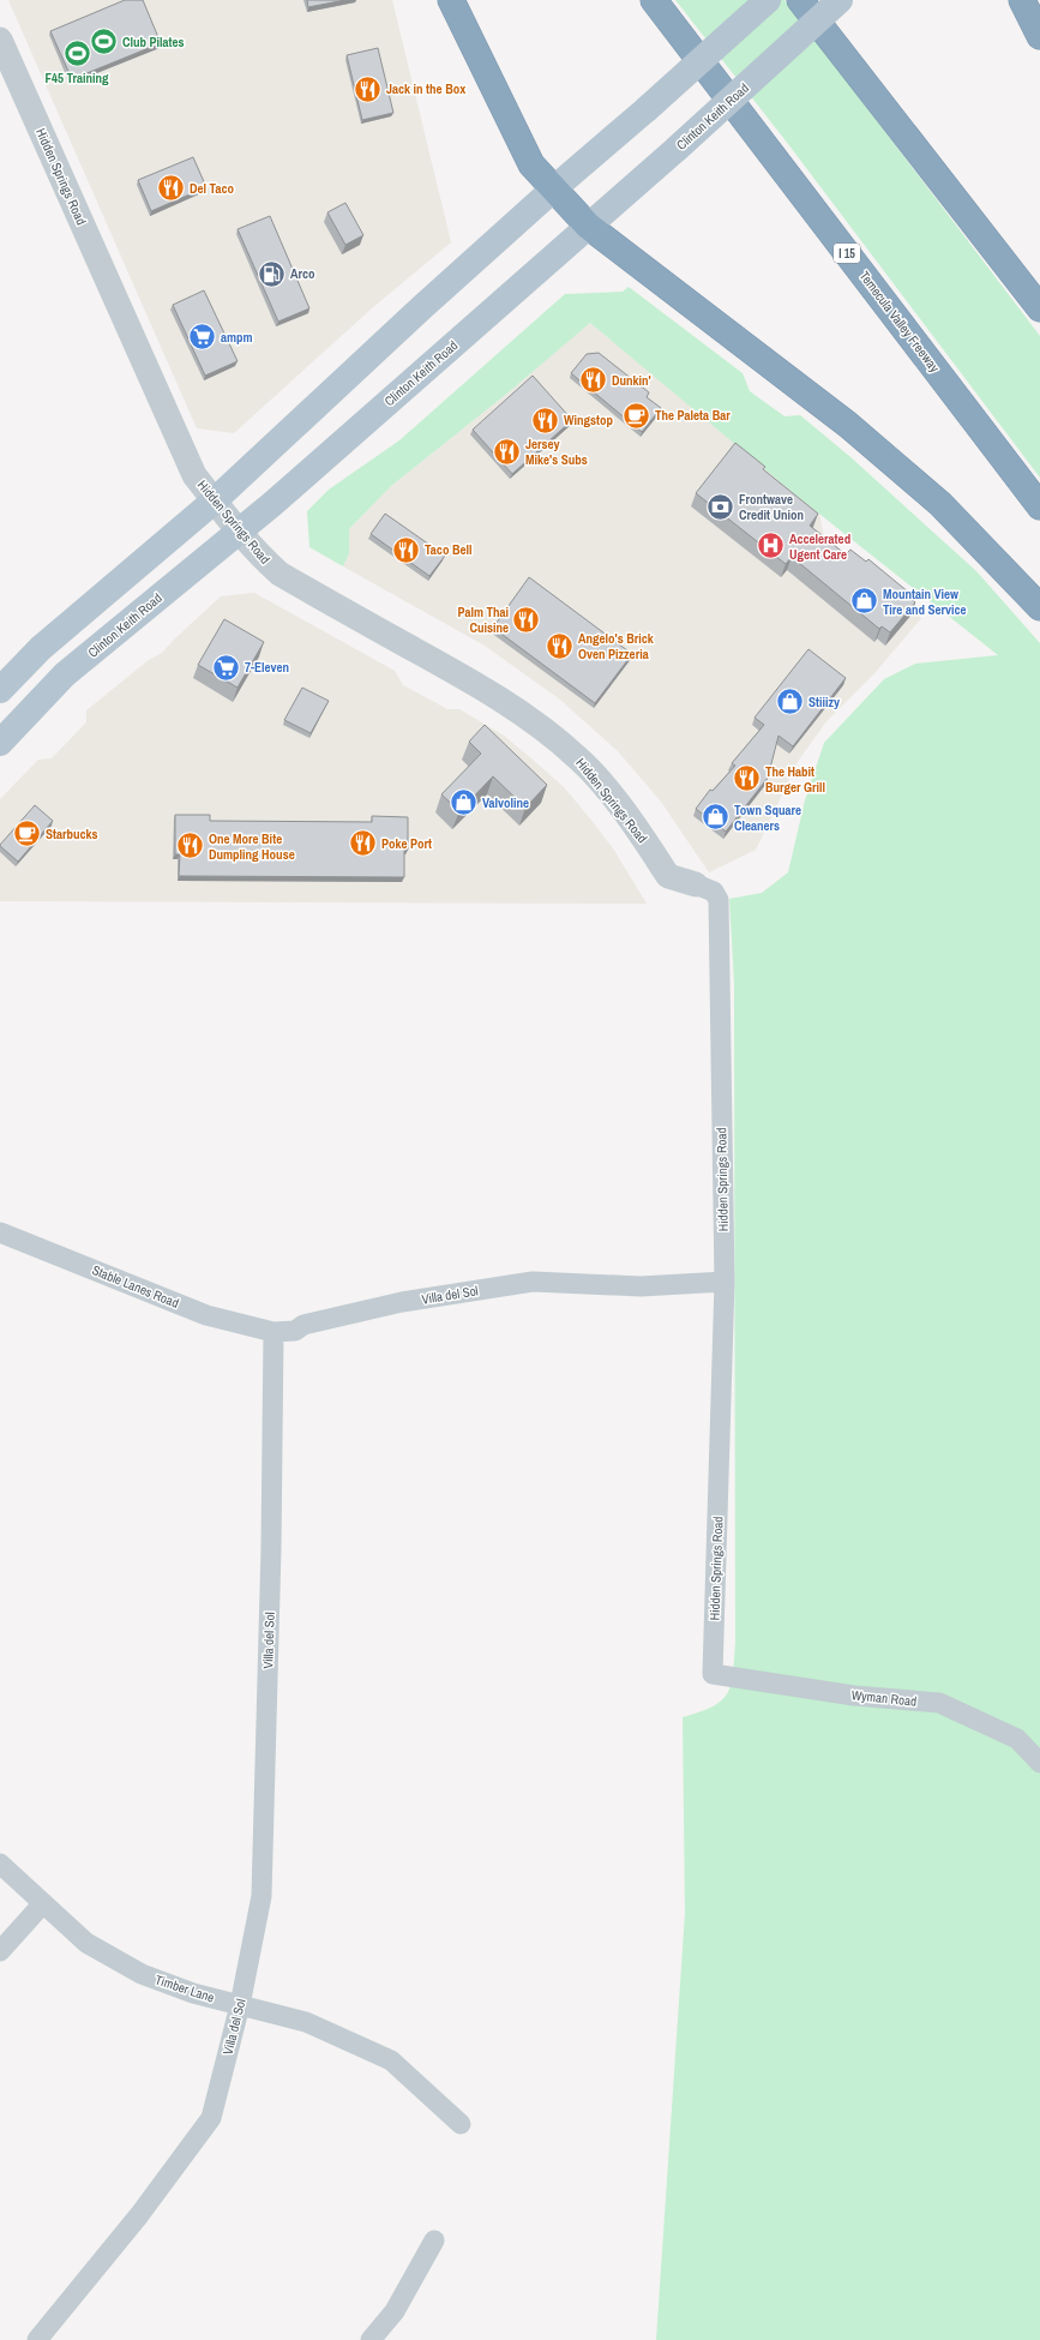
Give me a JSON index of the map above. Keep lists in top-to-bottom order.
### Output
{
  "streets": {
    "highway": ["I 15", "Temecula Valley Freeway"],
    "main road": ["Clinton Keith Road"],
    "street": [
      "Hidden Springs Road",
      "Stable Lanes Road",
      "Villa del Sol",
      "Wyman Road",
      "Timber Lane"
    ]
  },
  "crossings": [
    ["Clinton Keith Road", "Hidden Springs Road"],
    ["Hidden Springs Road", "Villa del Sol"],
    ["Hidden Springs Road", "Wyman Road"],
    ["Stable Lanes Road", "Villa del Sol"],
    ["Villa del Sol", "Timber Lane"]
  ],
  "places": {
    "sports": ["Club Pilates", "F45 Training"],
    "restaurant": [
      "Jack in the Box",
      "Del Taco",
      "Dunkin'",
      "Wingstop",
      "Jersey Mike's Subs",
      "Taco Bell",
      "Palm Thai Cuisine",
      "Angelo's Brick Oven Pizzeria",
      "The Habit Burger Grill",
      "Poke Port",
      "One More Bite Dumpling House"
    ],
    "fuel station": ["Arco"],
    "supermarket": ["ampm", "7-Eleven"],
    "cafe": ["The Paleta Bar", "Starbucks"],
    "bank": ["Frontwave Credit Union"],
    "hospital": ["Accelerated Ugent Care"],
    "shop": [
      "Mountain View Tire and Service",
      "Stiiizy",
      "Valvoline",
      "Town Square Cleaners"
    ]
  }
}
